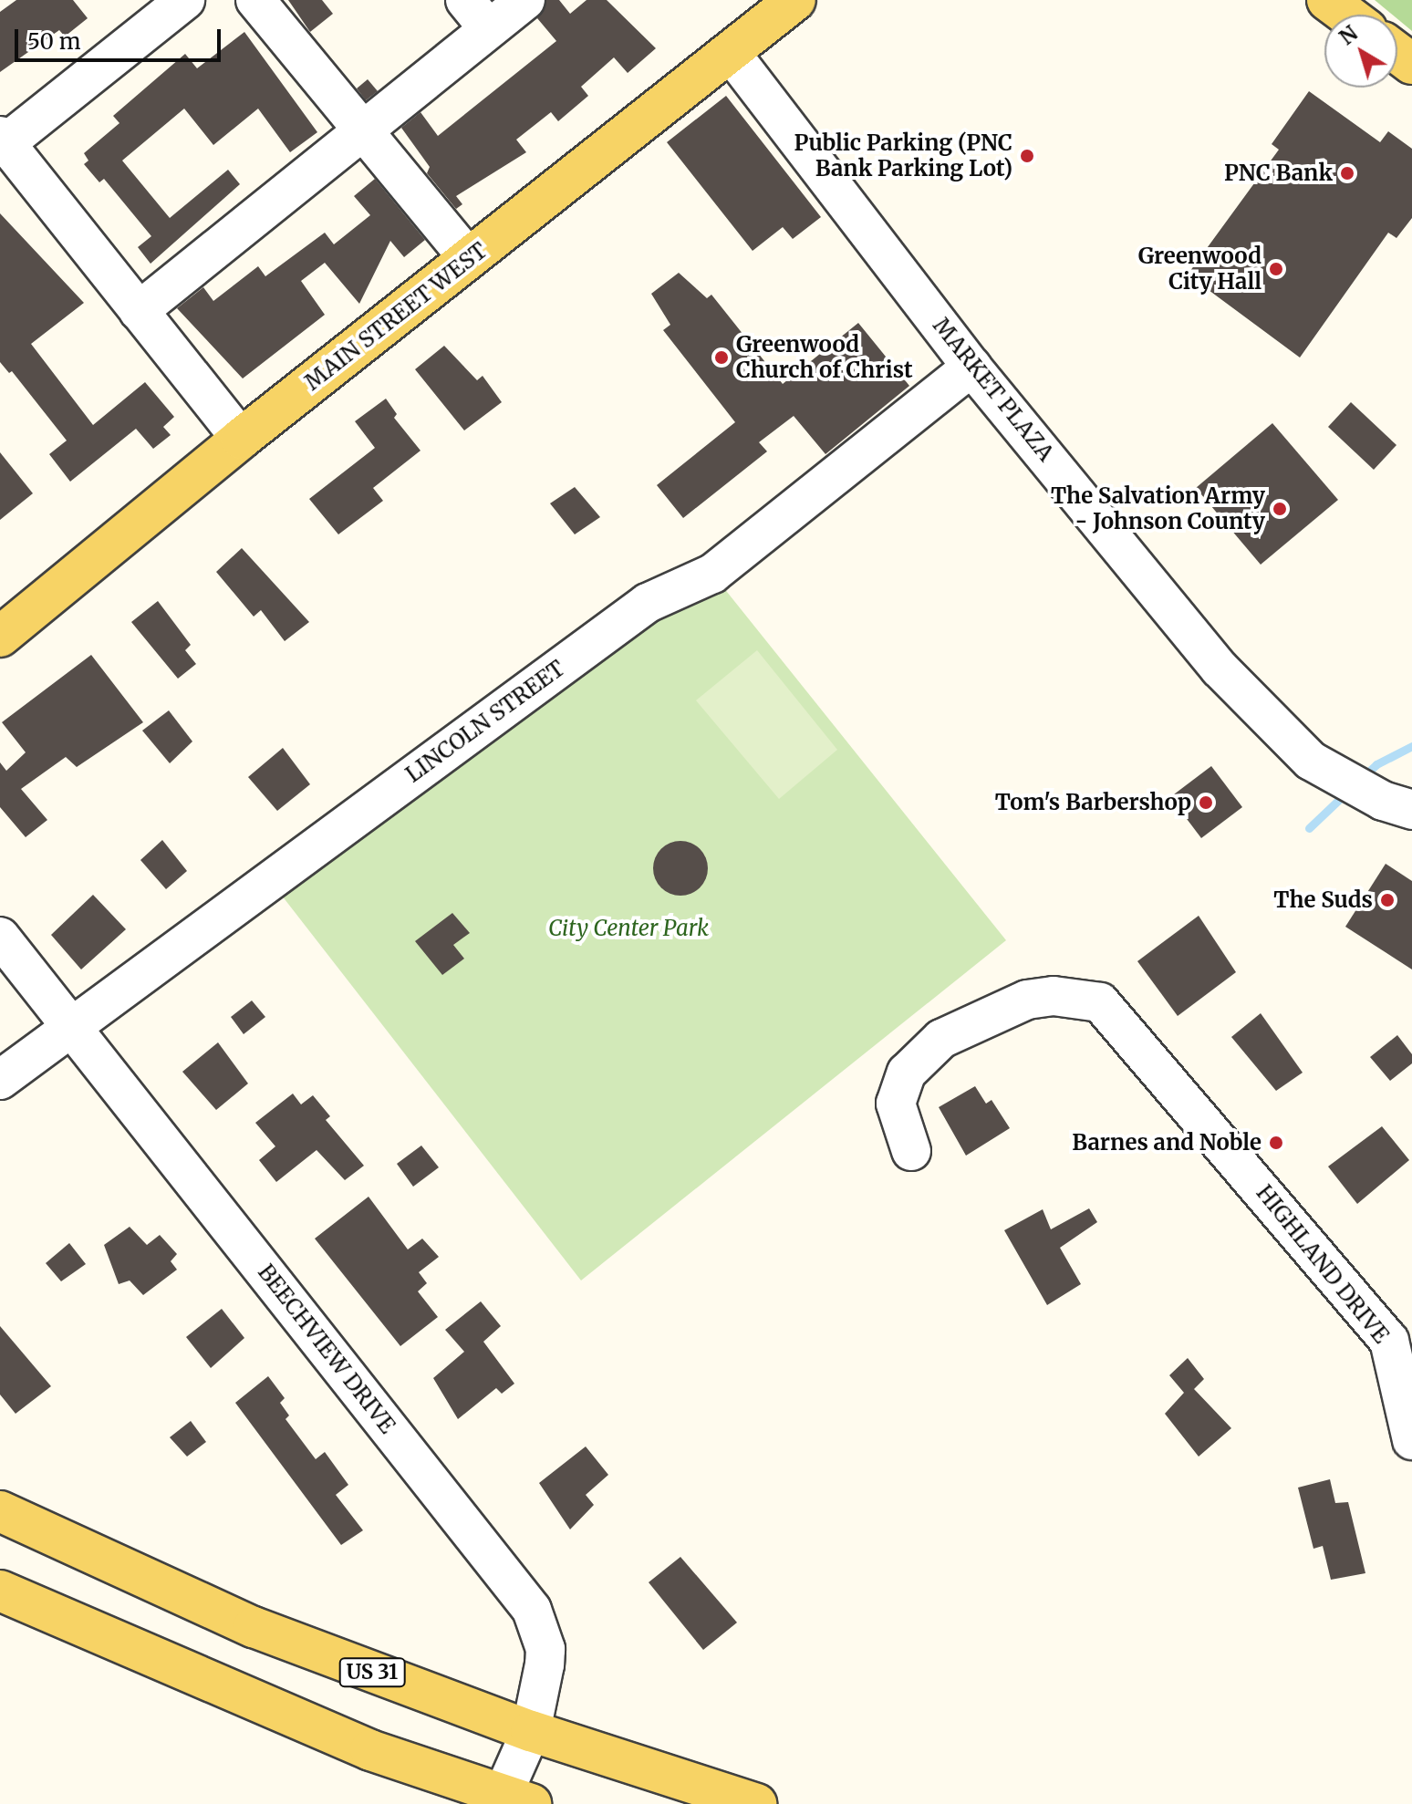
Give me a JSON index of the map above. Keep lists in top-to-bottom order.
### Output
{
  "streets": {
    "main road": ["MAIN STREET WEST", "US 31"],
    "street": [
      "MARKET PLAZA",
      "LINCOLN STREET",
      "HIGHLAND DRIVE",
      "BEECHVIEW DRIVE"
    ]
  },
  "crossings": [
    ["MAIN STREET WEST", "MARKET PLAZA"],
    ["MARKET PLAZA", "LINCOLN STREET"],
    ["LINCOLN STREET", "BEECHVIEW DRIVE"],
    ["BEECHVIEW DRIVE", "US 31"]
  ],
  "parks": ["City Center Park"],
  "places": [
    "Public Parking (PNC Bank Parking Lot)",
    "PNC Bank",
    "Greenwood City Hall",
    "Greenwood Church of Christ",
    "The Salvation Army - Johnson County",
    "Tom's Barbershop",
    "The Suds",
    "Barnes and Noble"
  ],
  "scale_bar": "50 m",
  "north": "top left"
}
